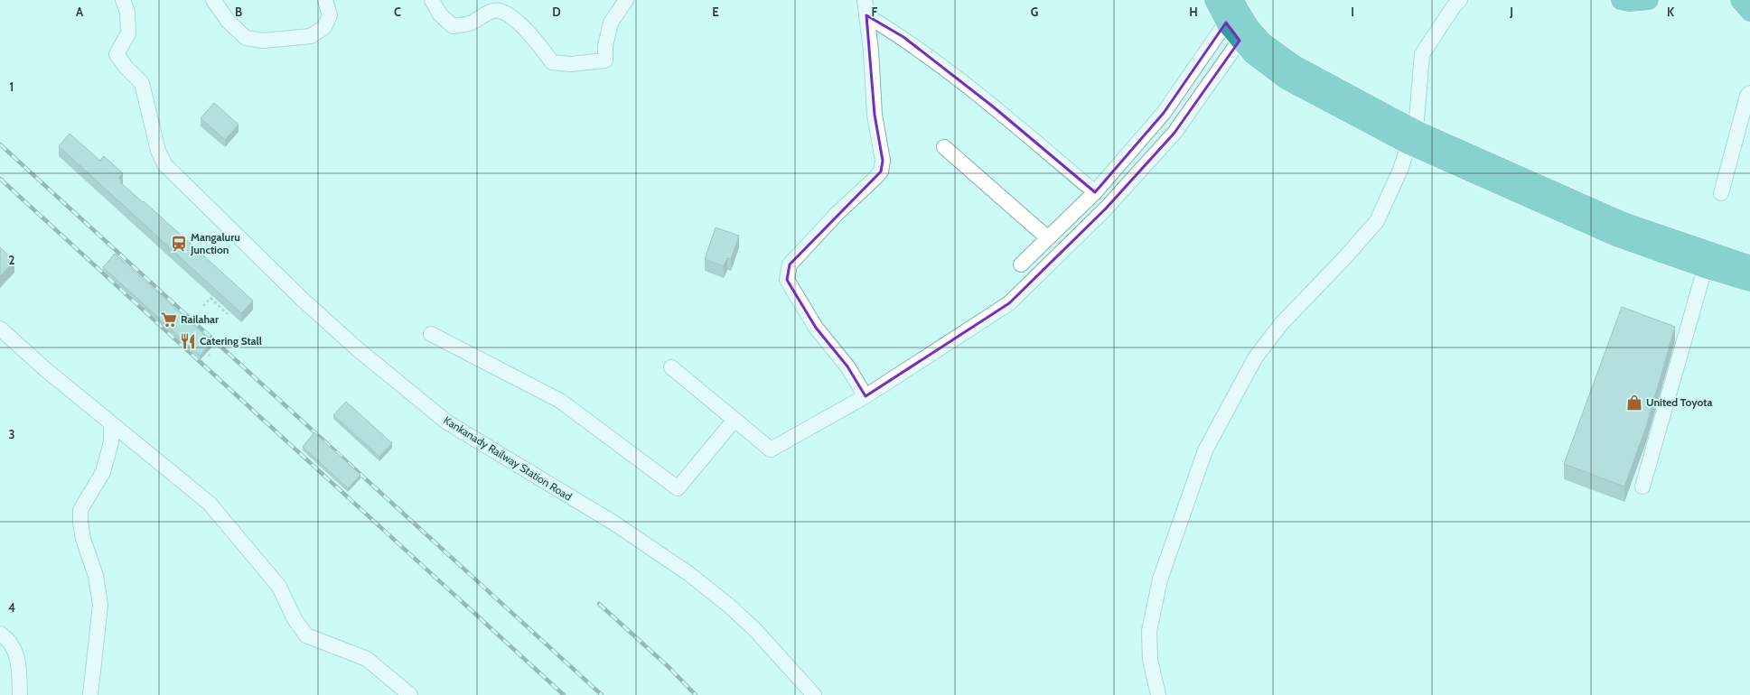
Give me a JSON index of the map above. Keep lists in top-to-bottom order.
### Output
{
  "streets": {
    "street": ["Kankanady Railway Station Road"]
  },
  "places": {
    "station": ["Mangaluru Junction"],
    "supermarket": ["Railahar"],
    "restaurant": ["Catering Stall"],
    "shop": ["United Toyota"]
  },
  "grid": {
    "columns": [
      "A",
      "B",
      "C",
      "D",
      "E",
      "F",
      "G",
      "H",
      "I",
      "J",
      "K"
    ],
    "rows": [
      "1",
      "2",
      "3",
      "4"
    ]
  }
}
